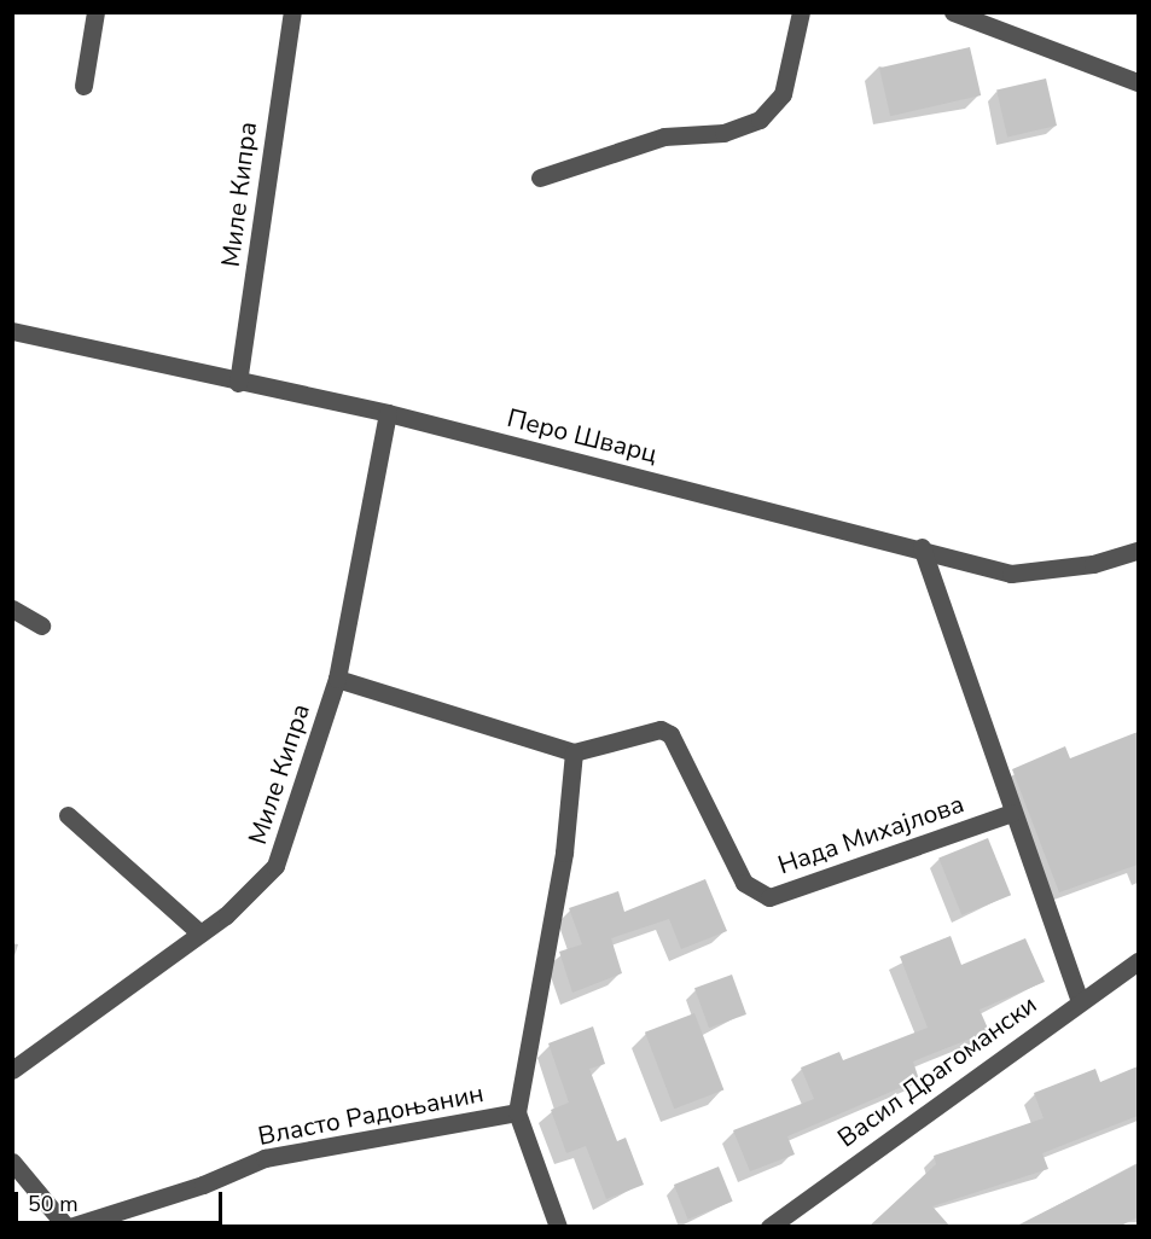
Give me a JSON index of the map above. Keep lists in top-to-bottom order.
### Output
{
  "streets": {
    "street": [
      "Миле Кипра",
      "Перо Шварц",
      "Нада Михајлова",
      "Васил Драгомански",
      "Власто Радоњанин"
    ]
  },
  "crossings": [
    ["Миле Кипра", "Перо Шварц"],
    ["Нада Михајлова", "Власто Радоњанин"]
  ],
  "scale_bar": "50 m"
}
